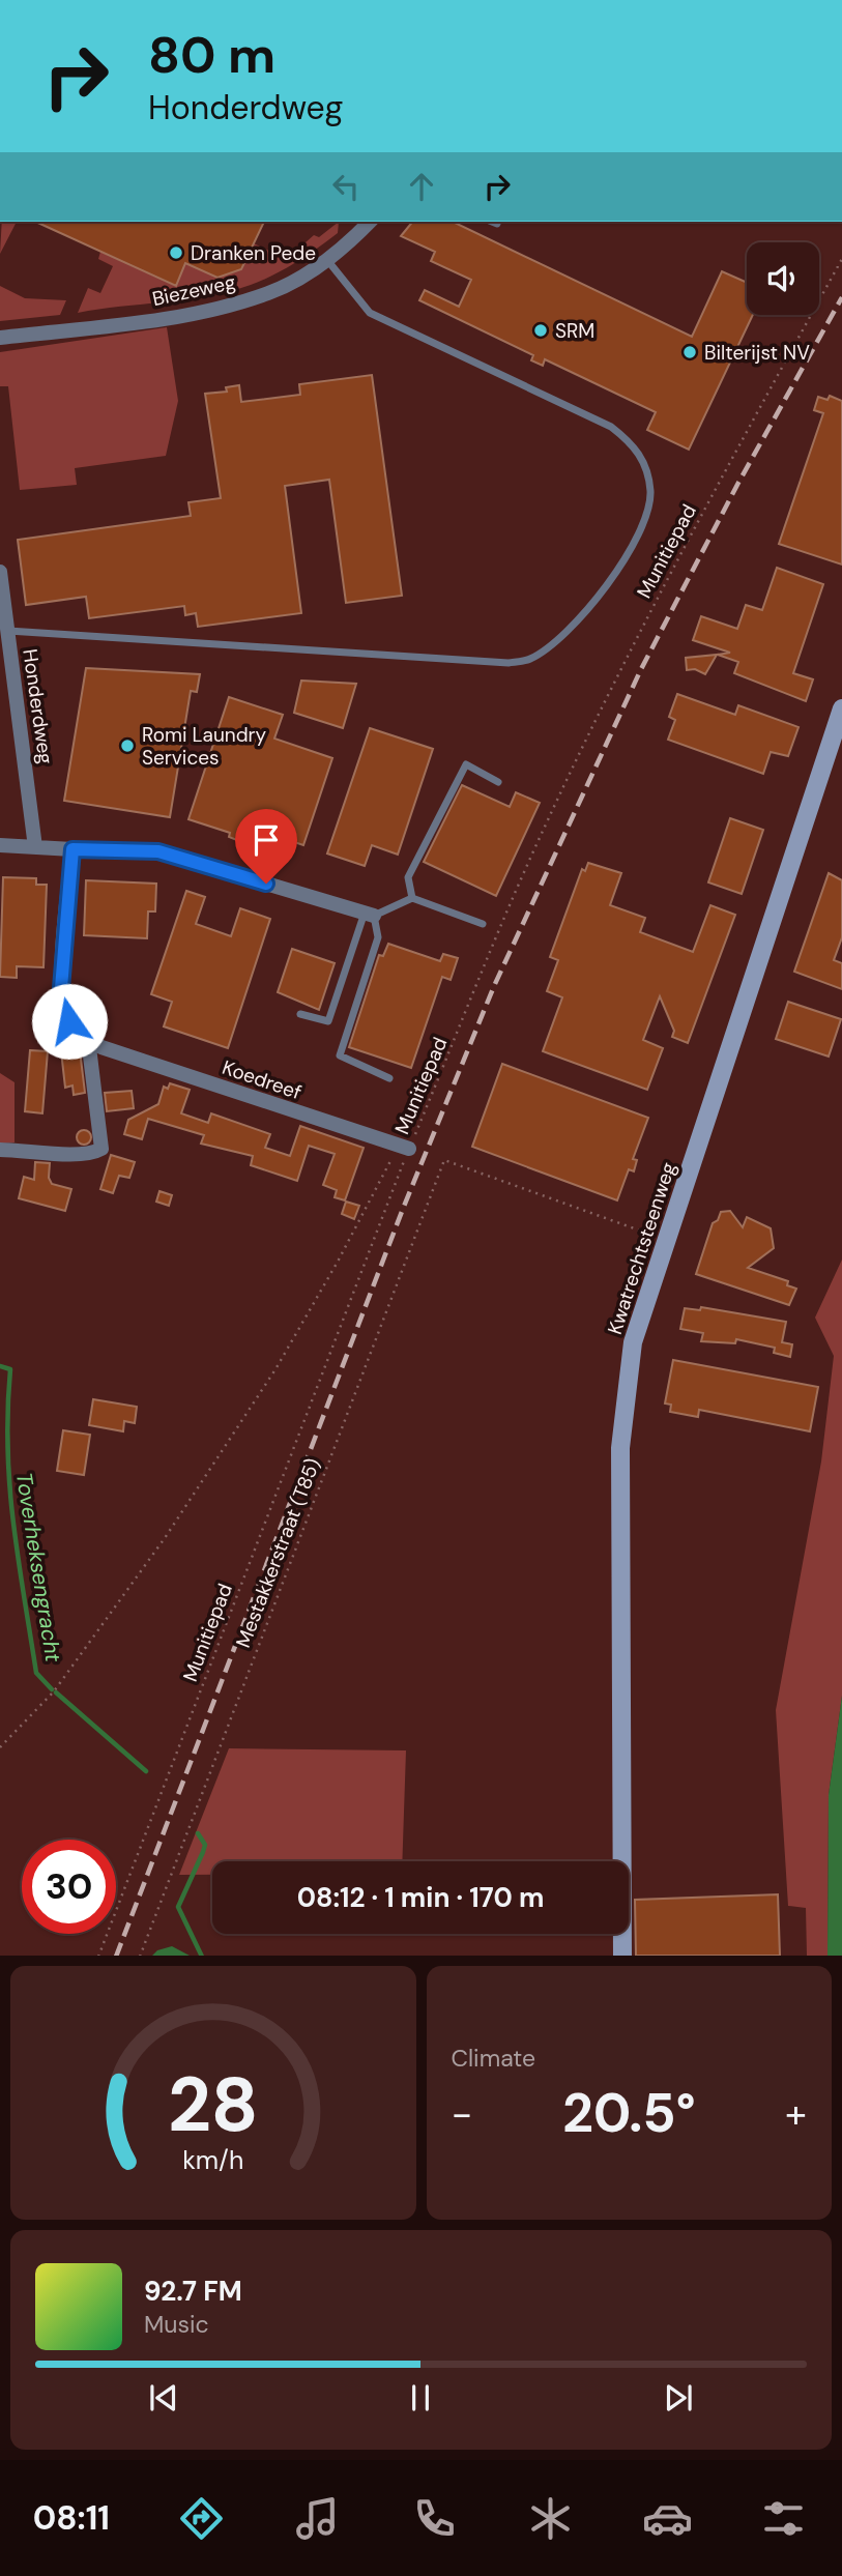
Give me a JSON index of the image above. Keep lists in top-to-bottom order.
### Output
{
  "streets": {
    "street": [
      "Biezeweg",
      "Honderdweg",
      "Koedreef",
      "Kwatrechtsteenweg"
    ],
    "path": ["Munitiepad", "Mestakkerstraat (T85)"]
  },
  "crossings": [
    ["Munitiepad", "Koedreef"],
    ["Kwatrechtsteenweg", "Mestakkerstraat (T85)"]
  ],
  "water": ["Toverheksengracht"],
  "places": [
    "Dranken Pede",
    "SRM",
    "Bilterijst NV",
    "Romi Laundry Services"
  ],
  "page": {
    "turn": ["80 m", "Honderdweg"],
    "limit": "30",
    "trip": "08:12 · 1 min · 170 m",
    "tile": "Climate",
    "heat": ["−", "20.5°", "+"],
    "song": ["92.7 FM", "Music"],
    "tabs": "08:11",
    "gauge": ["28", "km/h"]
  }
}
